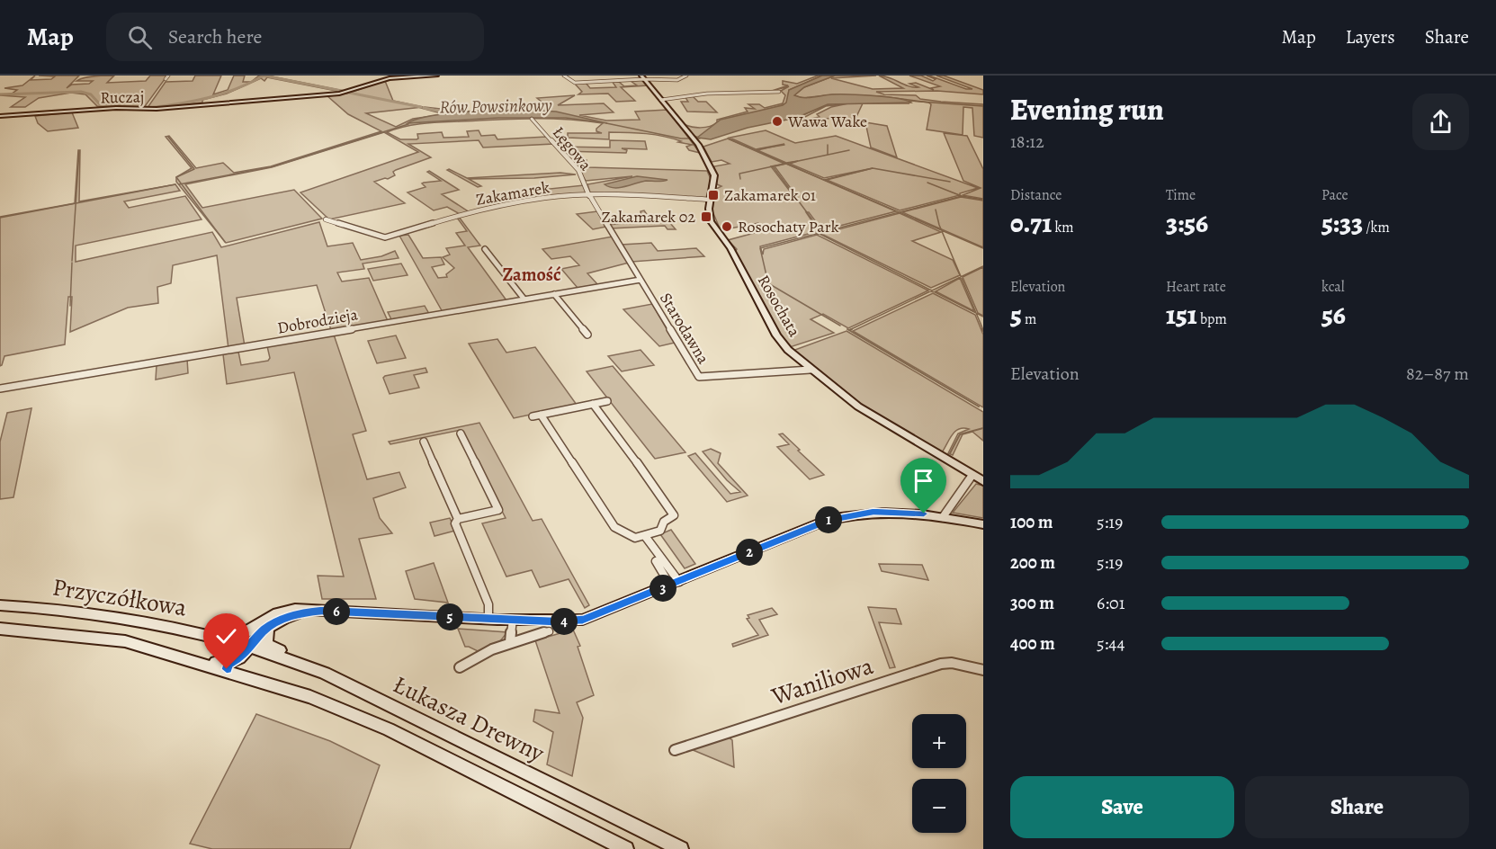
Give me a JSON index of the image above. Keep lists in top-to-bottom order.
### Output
{
  "streets": {
    "street": [
      "Ruczaj",
      "Łęgowa",
      "Zakamarek",
      "Rosochata",
      "Dobrodzieja",
      "Starodawna",
      "Przyczółkowa",
      "Waniliowa",
      "Łukasza Drewny"
    ]
  },
  "crossings": [
    ["Łęgowa", "Zakamarek"],
    ["Łęgowa", "Starodawna"],
    ["Zakamarek", "Rosochata"],
    ["Zakamarek", "Starodawna"],
    ["Rosochata", "Starodawna"],
    ["Dobrodzieja", "Starodawna"],
    ["Przyczółkowa", "Łukasza Drewny"]
  ],
  "districts": ["Zamość"],
  "water": ["Rów Powsinkowy"],
  "places": {
    "other": ["Wawa Wake", "Rosochaty Park"],
    "transit": ["Zakamarek 01", "Zakamarek 02"]
  },
  "page": {
    "header": "Map",
    "search": "Search here",
    "nav": ["Map", "Layers", "Share"],
    "heading": ["Evening run", "18:12"],
    "stats": [
      ["Distance", "0.71 km"],
      ["Time", "3:56"],
      ["Pace", "5:33 /km"],
      ["Elevation", "5 m"],
      ["Heart rate", "151 bpm"],
      ["kcal", "56"]
    ],
    "chart": ["Elevation", "82–87 m"],
    "list": [
      {
        "name": "100 m",
        "note": "5:19"
      },
      {
        "name": "200 m",
        "note": "5:19"
      },
      {
        "name": "300 m",
        "note": "6:01"
      },
      {
        "name": "400 m",
        "note": "5:44"
      }
    ],
    "pins": [
      "1",
      "2",
      "3",
      "6",
      "5",
      "4"
    ],
    "map_buttons": ["+", "−"],
    "buttons": ["Save", "Share"]
  }
}
